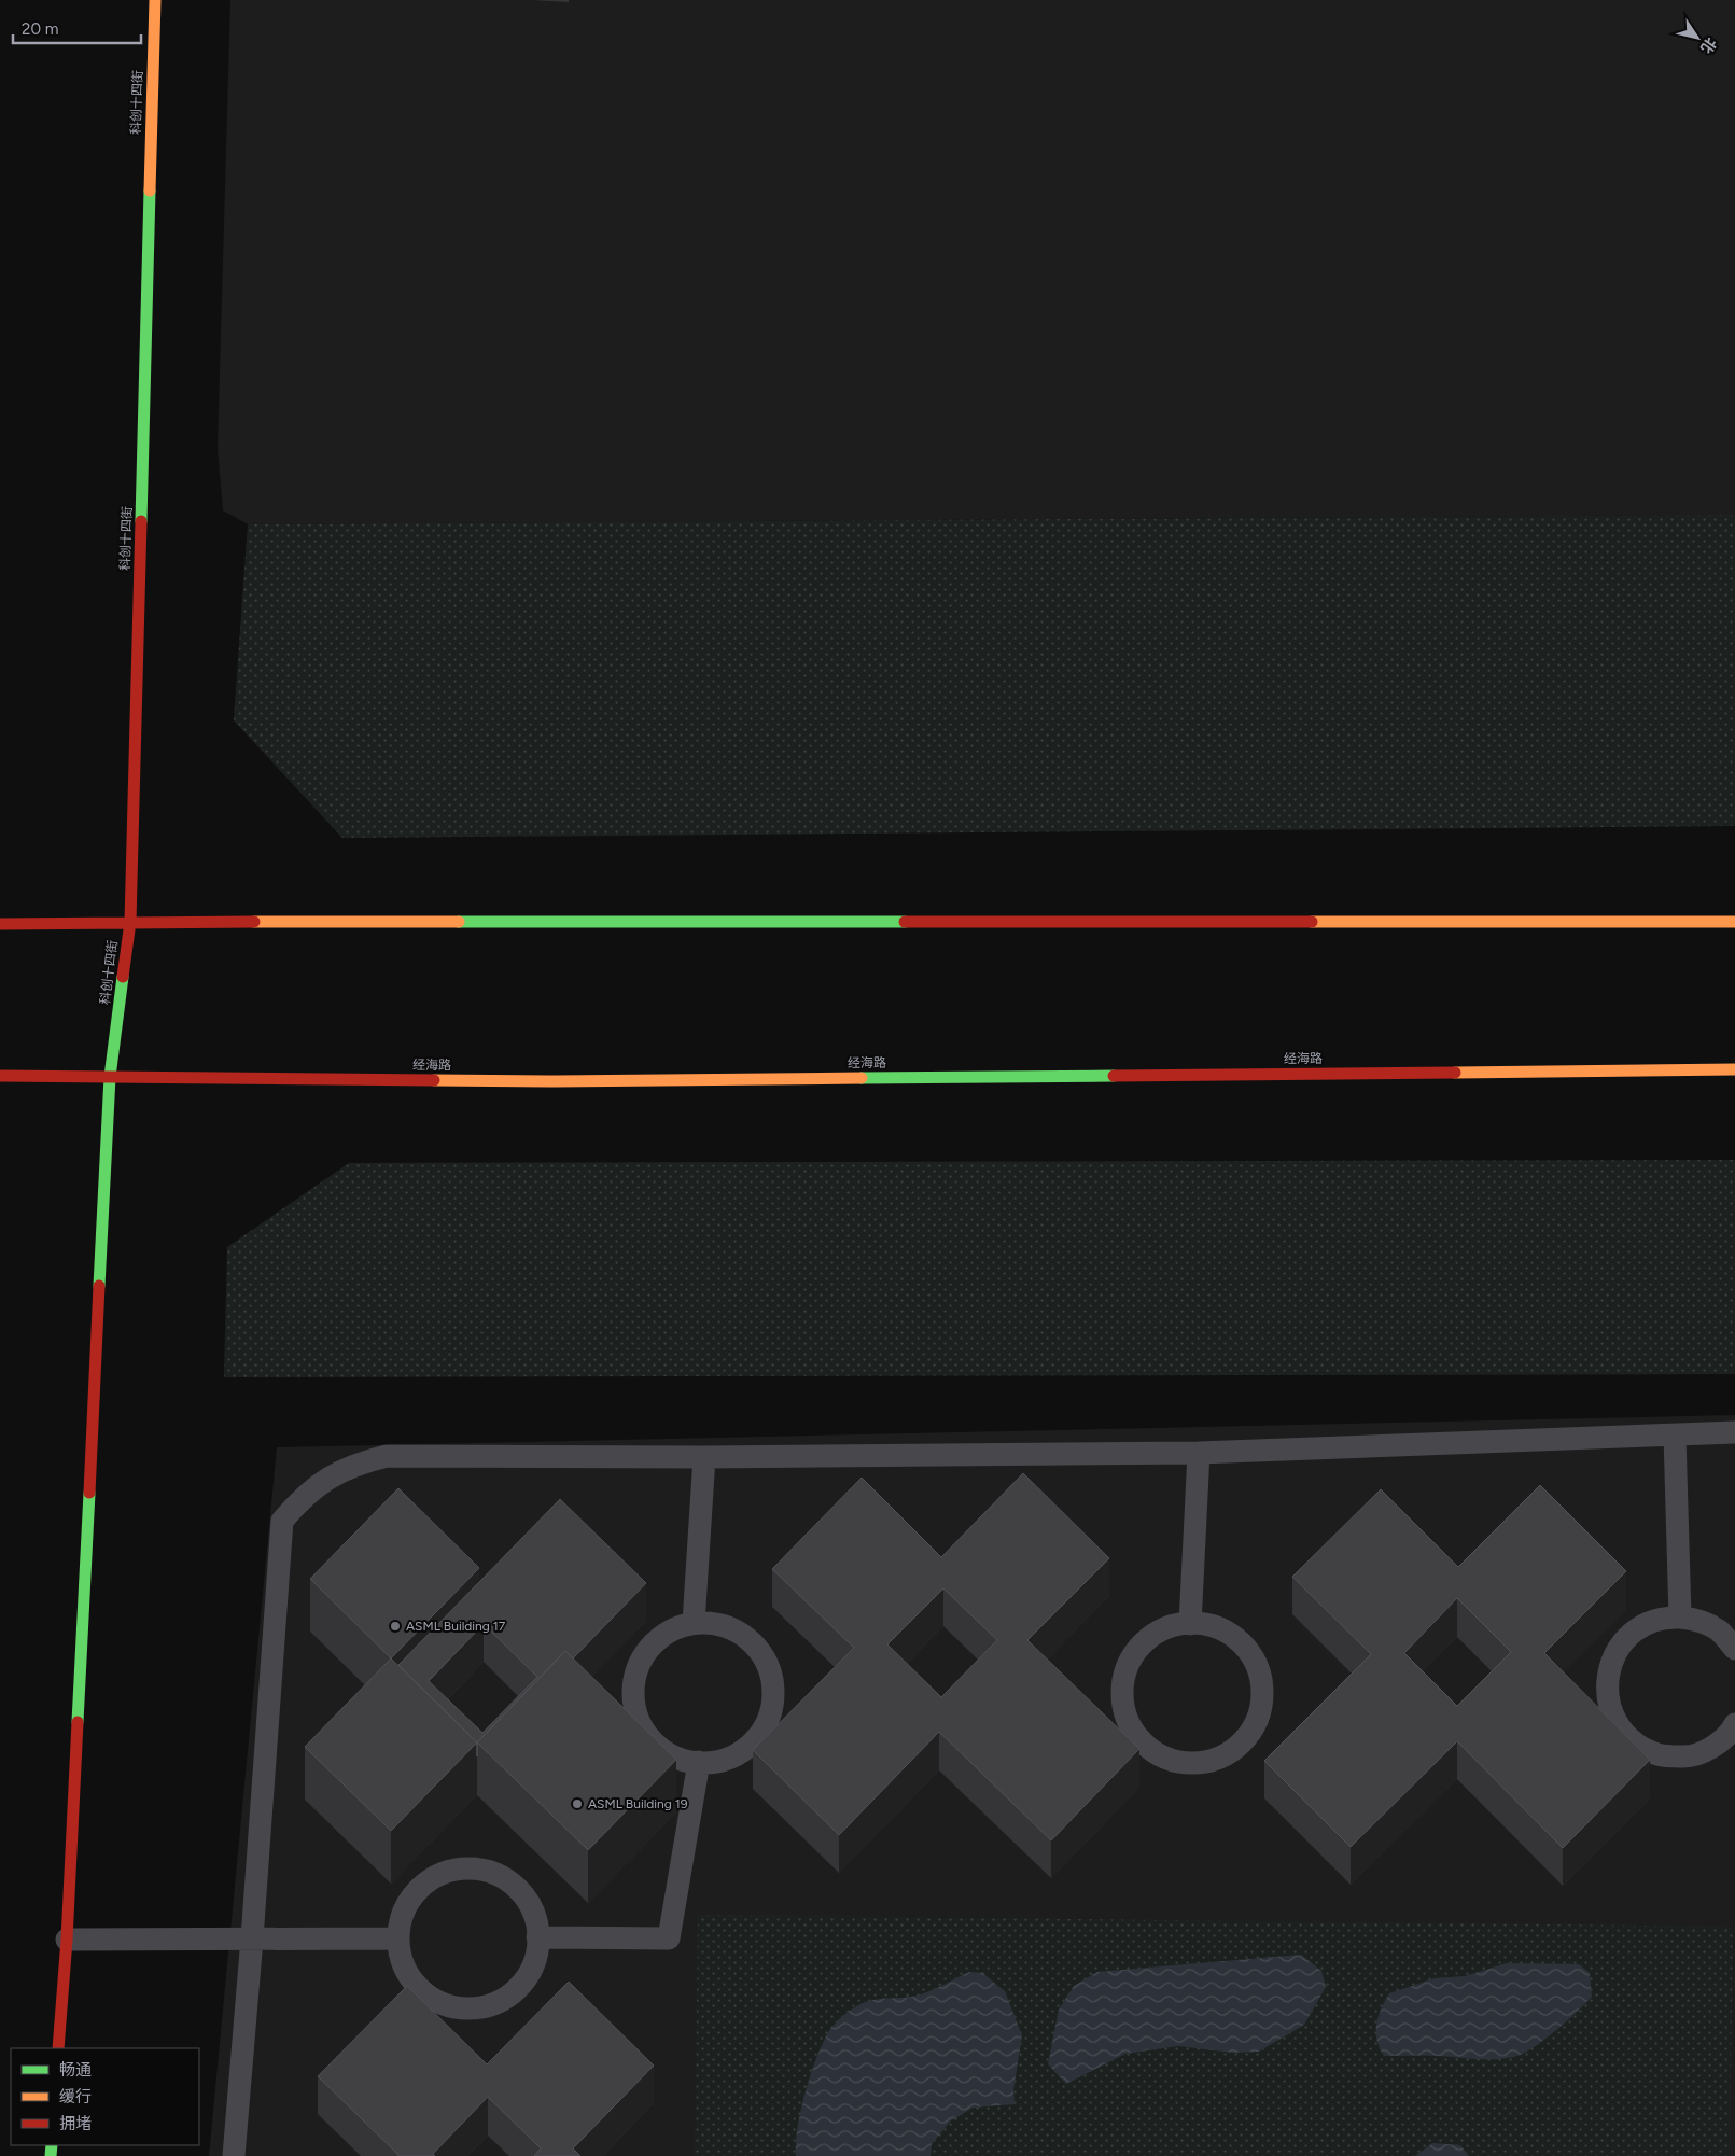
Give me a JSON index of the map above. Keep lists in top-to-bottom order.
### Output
{
  "streets": {
    "main road": ["科创十四街", "经海路"]
  },
  "crossings": [
    ["科创十四街", "经海路"]
  ],
  "places": ["ASML Building 17", "ASML Building 19"],
  "legend": ["畅通", "缓行", "拥堵"],
  "scale_bar": "20 m",
  "north": "bottom right"
}
